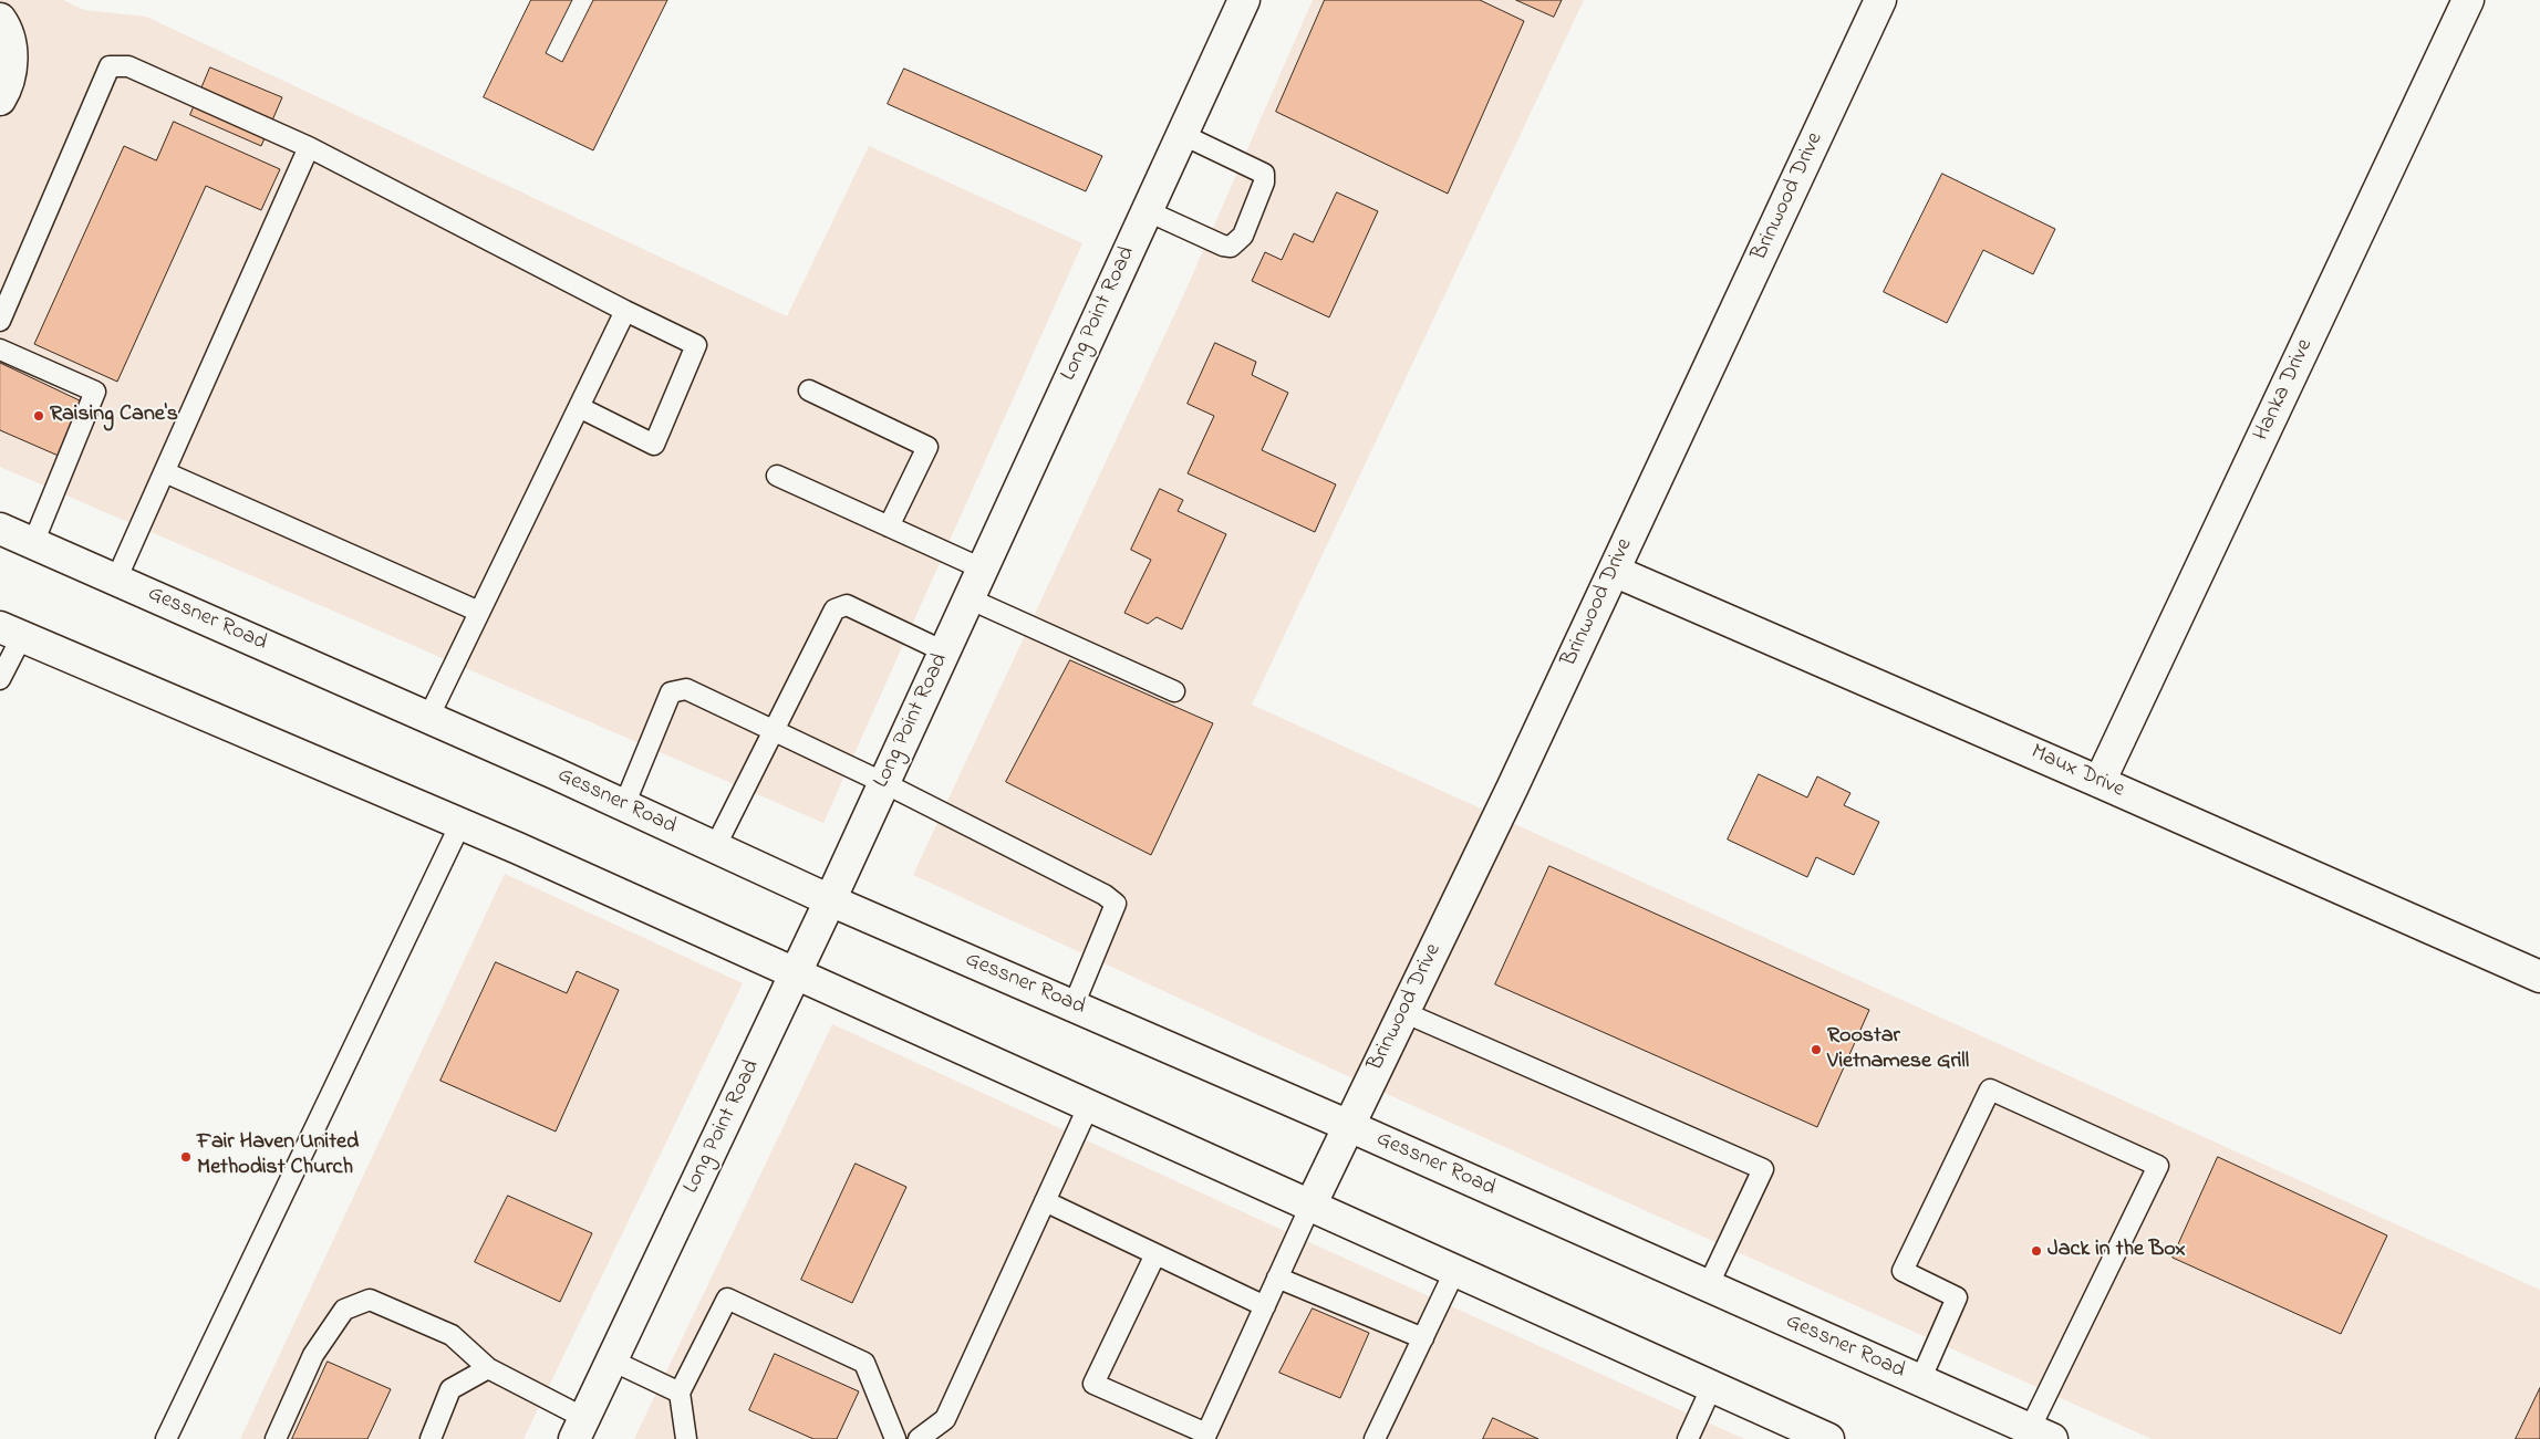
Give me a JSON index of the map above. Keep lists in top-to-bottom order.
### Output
{
  "streets": {
    "main road": [
      "Brinwood Drive",
      "Long Point Road",
      "Hanka Drive",
      "Gessner Road",
      "Maux Drive"
    ]
  },
  "crossings": [
    ["Brinwood Drive", "Gessner Road"],
    ["Brinwood Drive", "Maux Drive"],
    ["Long Point Road", "Gessner Road"],
    ["Hanka Drive", "Maux Drive"]
  ],
  "places": [
    "Raising Cane's",
    "Roostar Vietnamese Grill",
    "Fair Haven United Methodist Church",
    "Jack in the Box"
  ]
}
